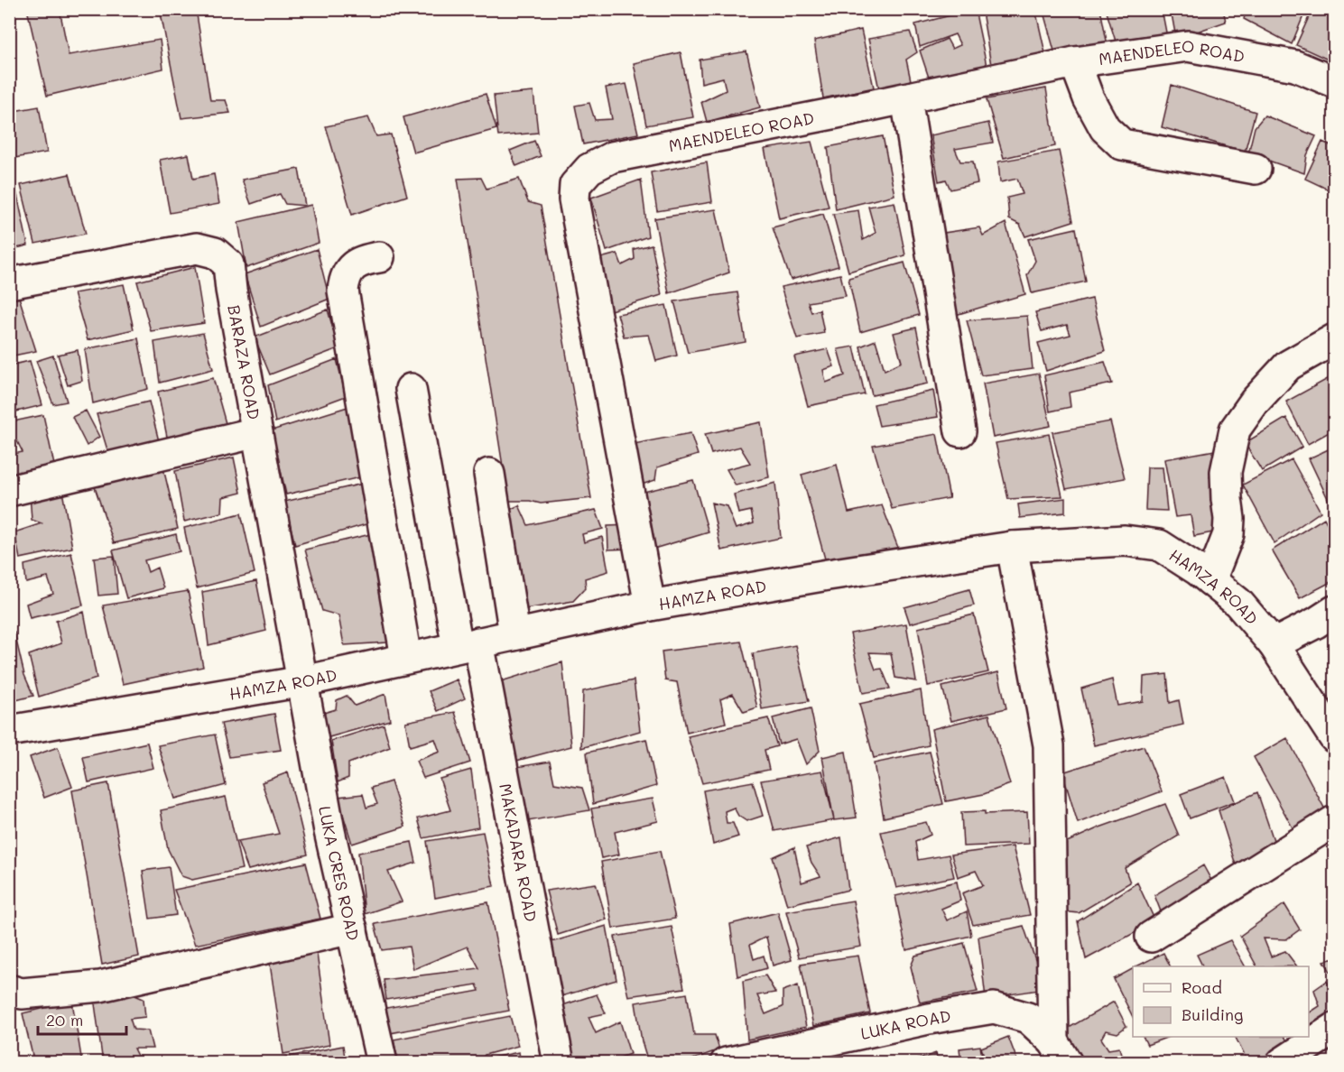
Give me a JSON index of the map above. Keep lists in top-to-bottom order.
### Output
{
  "streets": {
    "street": [
      "MAENDELEO ROAD",
      "BARAZA ROAD",
      "HAMZA ROAD",
      "MAKADARA ROAD",
      "LUKA CRES ROAD",
      "LUKA ROAD"
    ]
  },
  "crossings": [
    ["MAENDELEO ROAD", "HAMZA ROAD"],
    ["BARAZA ROAD", "HAMZA ROAD"],
    ["BARAZA ROAD", "LUKA CRES ROAD"],
    ["HAMZA ROAD", "MAKADARA ROAD"],
    ["HAMZA ROAD", "LUKA CRES ROAD"]
  ],
  "legend": ["Road", "Building"],
  "scale_bar": "20 m"
}
